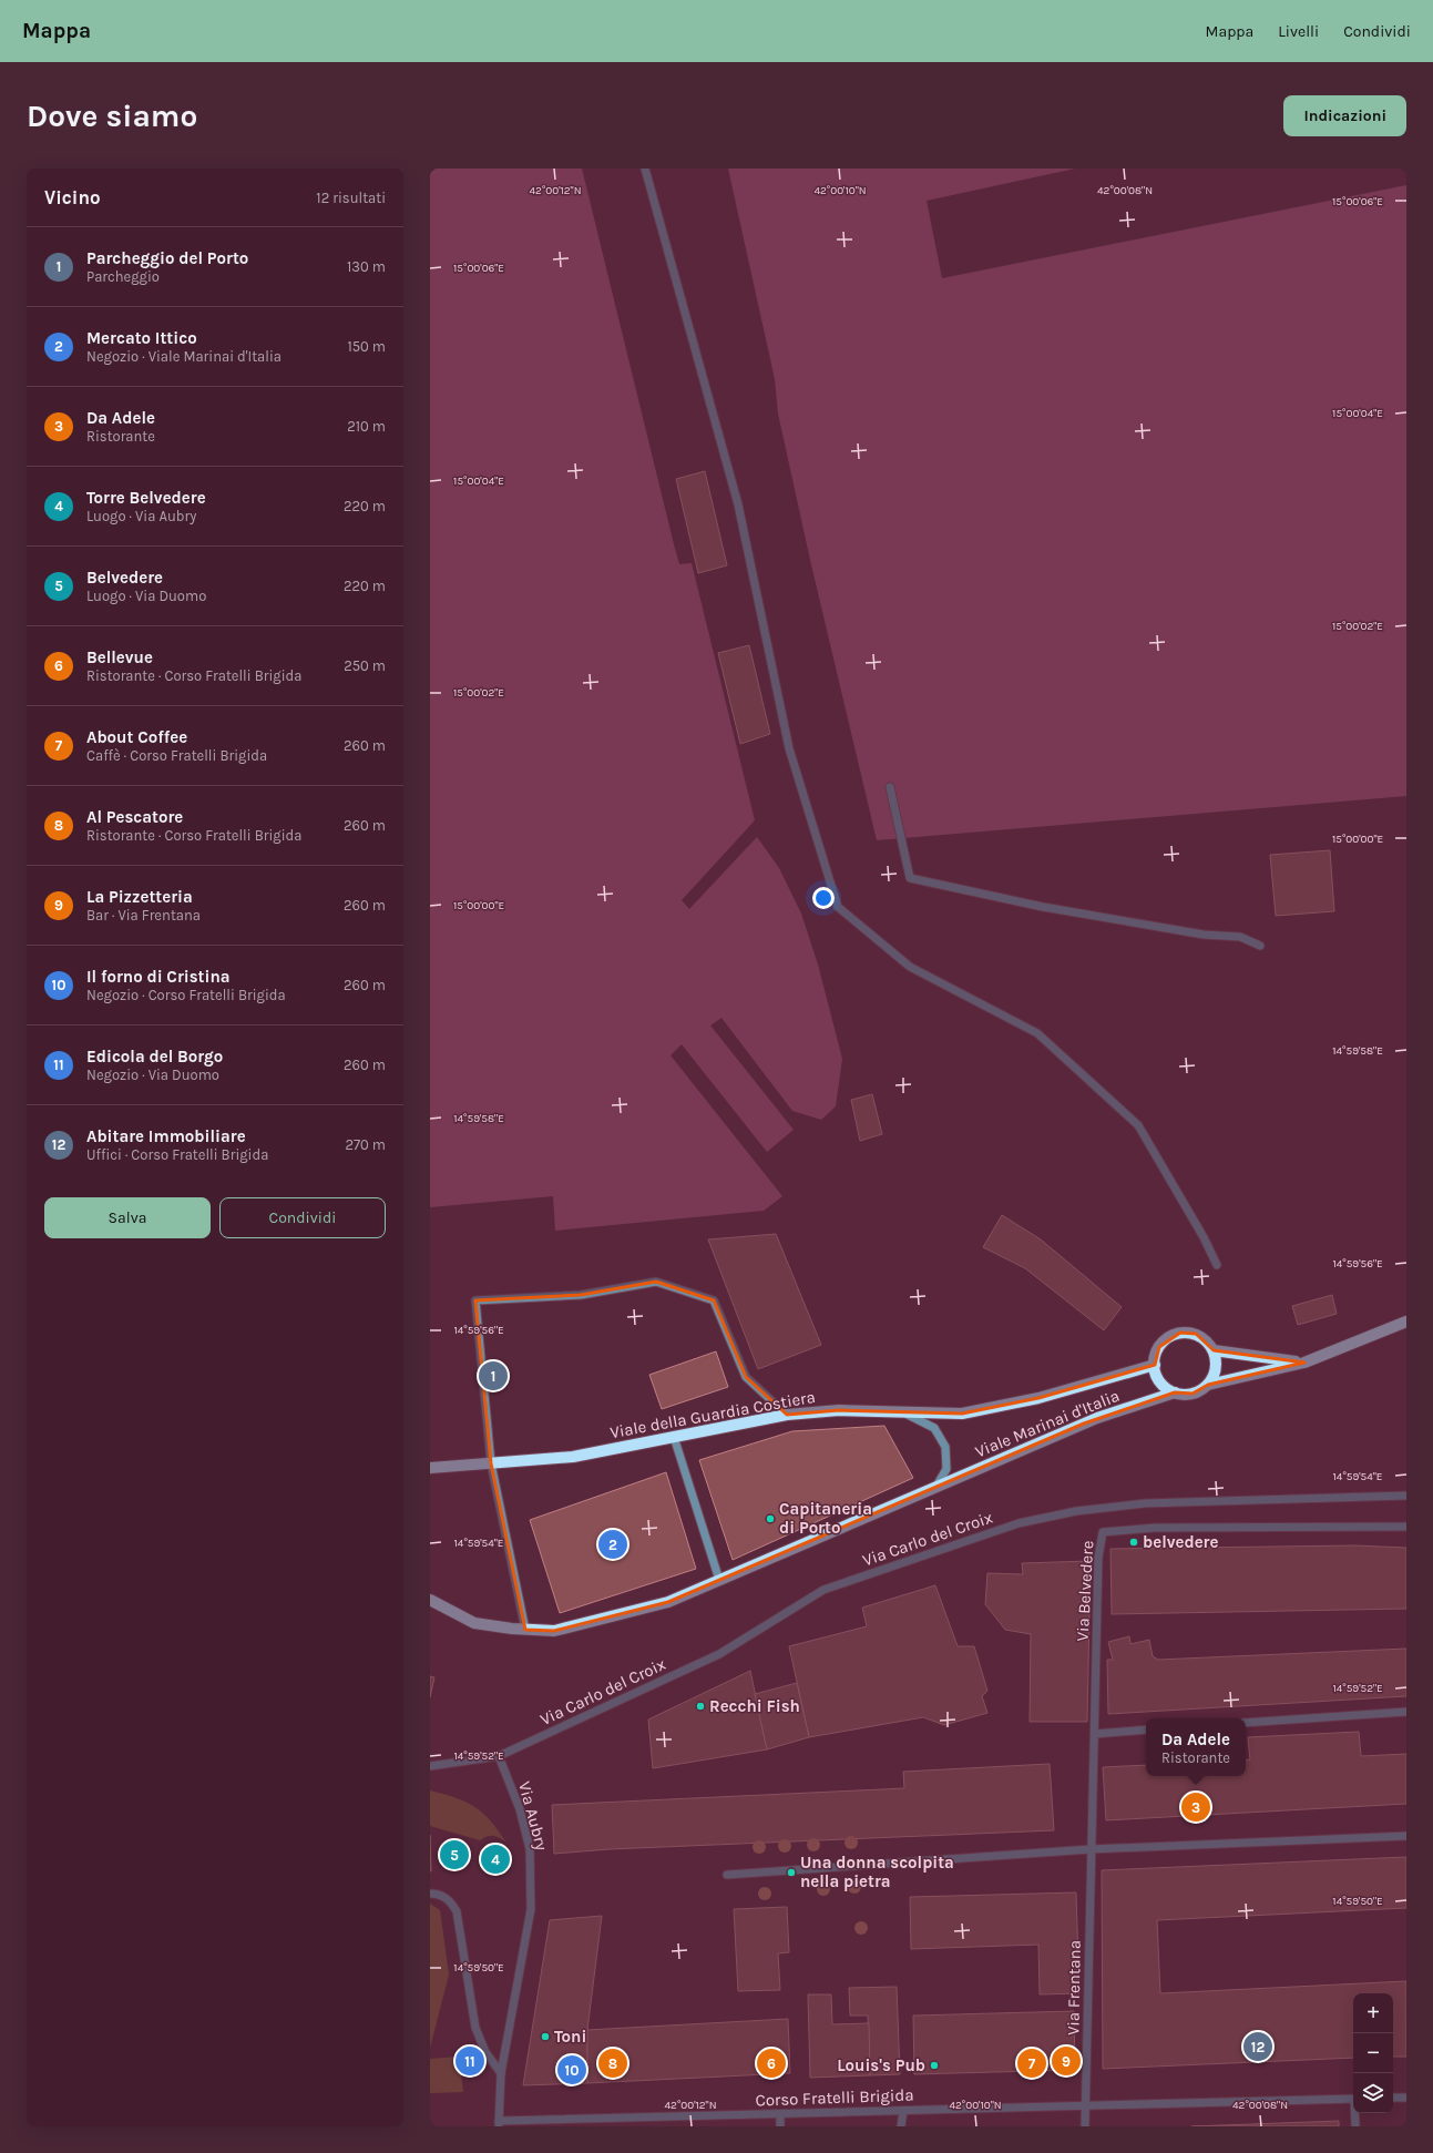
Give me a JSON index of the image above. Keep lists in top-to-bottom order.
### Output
{
  "streets": {
    "main road": ["Viale della Guardia Costiera", "Viale Marinai d'Italia"],
    "street": [
      "Via Carlo del Croix",
      "Via Belvedere",
      "Via Aubry",
      "Via Frentana",
      "Corso Fratelli Brigida"
    ]
  },
  "crossings": [
    ["Viale della Guardia Costiera", "Viale Marinai d'Italia"],
    ["Via Carlo del Croix", "Via Aubry"],
    ["Via Belvedere", "Via Frentana"],
    ["Via Aubry", "Corso Fratelli Brigida"],
    ["Via Frentana", "Corso Fratelli Brigida"]
  ],
  "places": [
    "Capitaneria di Porto",
    "belvedere",
    "Recchi Fish",
    "Una donna scolpita nella pietra",
    "Toni",
    "Louis's Pub"
  ],
  "page": {
    "header": "Mappa",
    "nav": ["Mappa", "Livelli", "Condividi"],
    "buttons": [
      "Indicazioni",
      ["Salva", "Condividi"]
    ],
    "title": "Dove siamo",
    "heading": ["Vicino", "12 risultati"],
    "list": [
      {
        "mark": "1",
        "name": "Parcheggio del Porto",
        "note": "Parcheggio",
        "value": "130 m"
      },
      {
        "mark": "2",
        "name": "Mercato Ittico",
        "note": "Negozio · Viale Marinai d'Italia",
        "value": "150 m"
      },
      {
        "mark": "3",
        "name": "Da Adele",
        "note": "Ristorante",
        "value": "210 m"
      },
      {
        "mark": "4",
        "name": "Torre Belvedere",
        "note": "Luogo · Via Aubry",
        "value": "220 m"
      },
      {
        "mark": "5",
        "name": "Belvedere",
        "note": "Luogo · Via Duomo",
        "value": "220 m"
      },
      {
        "mark": "6",
        "name": "Bellevue",
        "note": "Ristorante · Corso Fratelli Brigida",
        "value": "250 m"
      },
      {
        "mark": "7",
        "name": "About Coffee",
        "note": "Caffè · Corso Fratelli Brigida",
        "value": "260 m"
      },
      {
        "mark": "8",
        "name": "Al Pescatore",
        "note": "Ristorante · Corso Fratelli Brigida",
        "value": "260 m"
      },
      {
        "mark": "9",
        "name": "La Pizzetteria",
        "note": "Bar · Via Frentana",
        "value": "260 m"
      },
      {
        "mark": "10",
        "name": "Il forno di Cristina",
        "note": "Negozio · Corso Fratelli Brigida",
        "value": "260 m"
      },
      {
        "mark": "11",
        "name": "Edicola del Borgo",
        "note": "Negozio · Via Duomo",
        "value": "260 m"
      },
      {
        "mark": "12",
        "name": "Abitare Immobiliare",
        "note": "Uffici · Corso Fratelli Brigida",
        "value": "270 m"
      }
    ],
    "pins": [
      "1",
      "2",
      "3",
      "5",
      "4",
      "12",
      "9",
      "11",
      "6",
      "7",
      "8",
      "10"
    ],
    "popup": ["Da Adele", "Ristorante"],
    "map_buttons": ["+", "−"]
  },
  "coordinates": [
    "42°00'12\"N",
    "42°00'10\"N",
    "42°00'08\"N",
    "15°00'06\"E",
    "15°00'04\"E",
    "15°00'02\"E",
    "15°00'00\"E",
    "14°59'58\"E",
    "14°59'56\"E",
    "14°59'54\"E",
    "14°59'52\"E",
    "14°59'50\"E"
  ]
}
